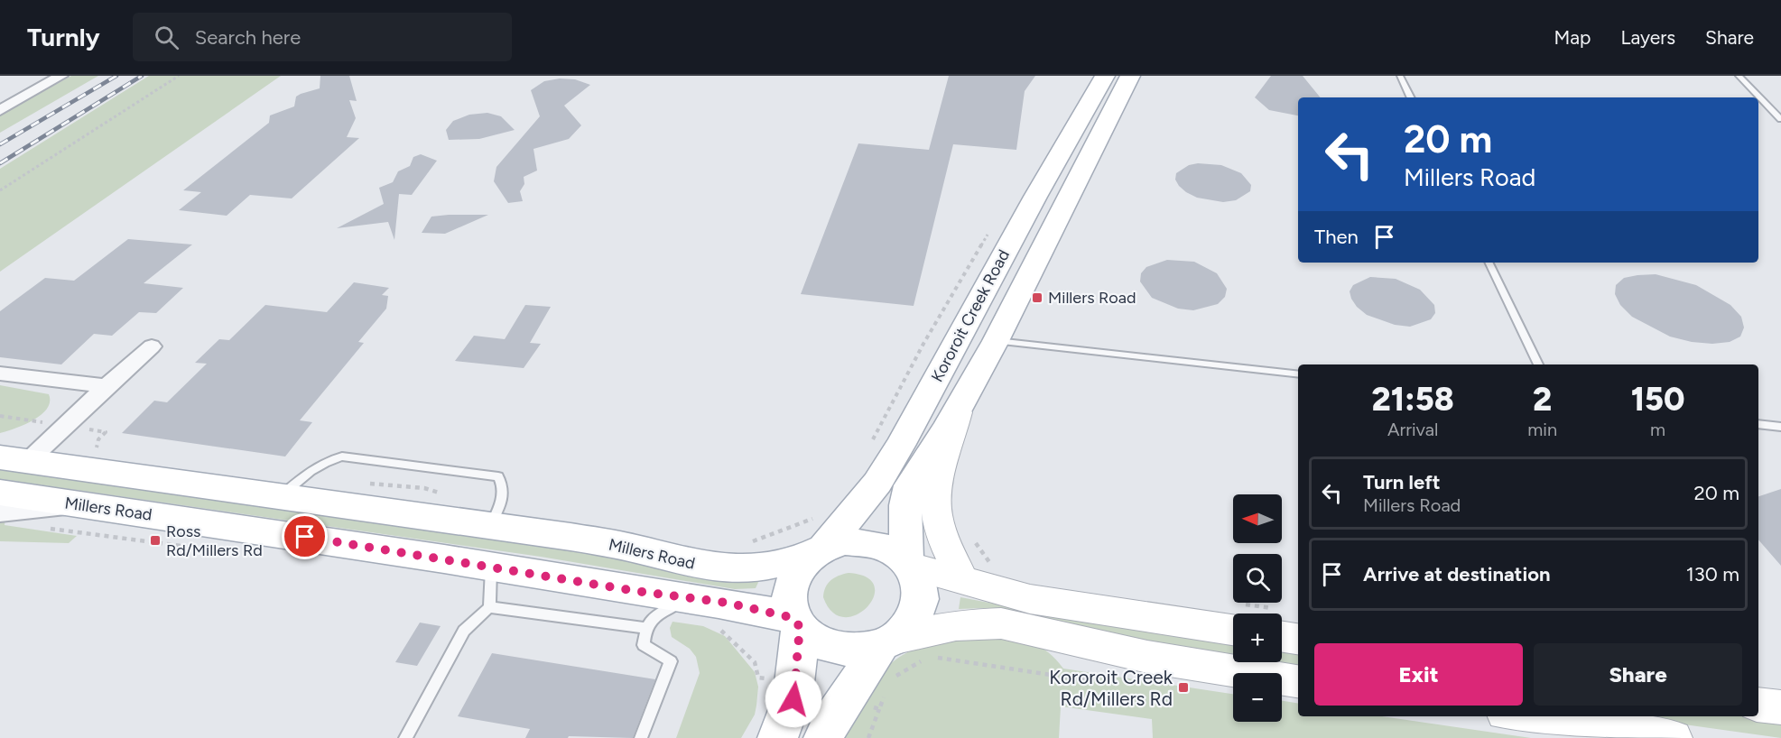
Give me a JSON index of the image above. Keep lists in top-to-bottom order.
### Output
{
  "streets": {
    "main road": ["Kororoit Creek Road", "Millers Road"]
  },
  "crossings": [
    ["Kororoit Creek Road", "Millers Road"]
  ],
  "places": {
    "transit": ["Millers Road", "Ross Rd/Millers Rd", "Kororoit Creek Rd/Millers Rd"]
  },
  "north": "left",
  "page": {
    "header": "Turnly",
    "search": "Search here",
    "nav": ["Map", "Layers", "Share"],
    "turn": ["20 m", "Millers Road"],
    "then": "Then",
    "eta": [
      "21:58",
      "Arrival",
      "2",
      "min",
      "150",
      "m"
    ],
    "list": [
      {
        "name": "Turn left",
        "note": "Millers Road",
        "value": "20 m"
      },
      {
        "name": "Arrive at destination",
        "value": "130 m"
      }
    ],
    "map_buttons": ["+", "−"],
    "buttons": ["Exit", "Share"]
  }
}
